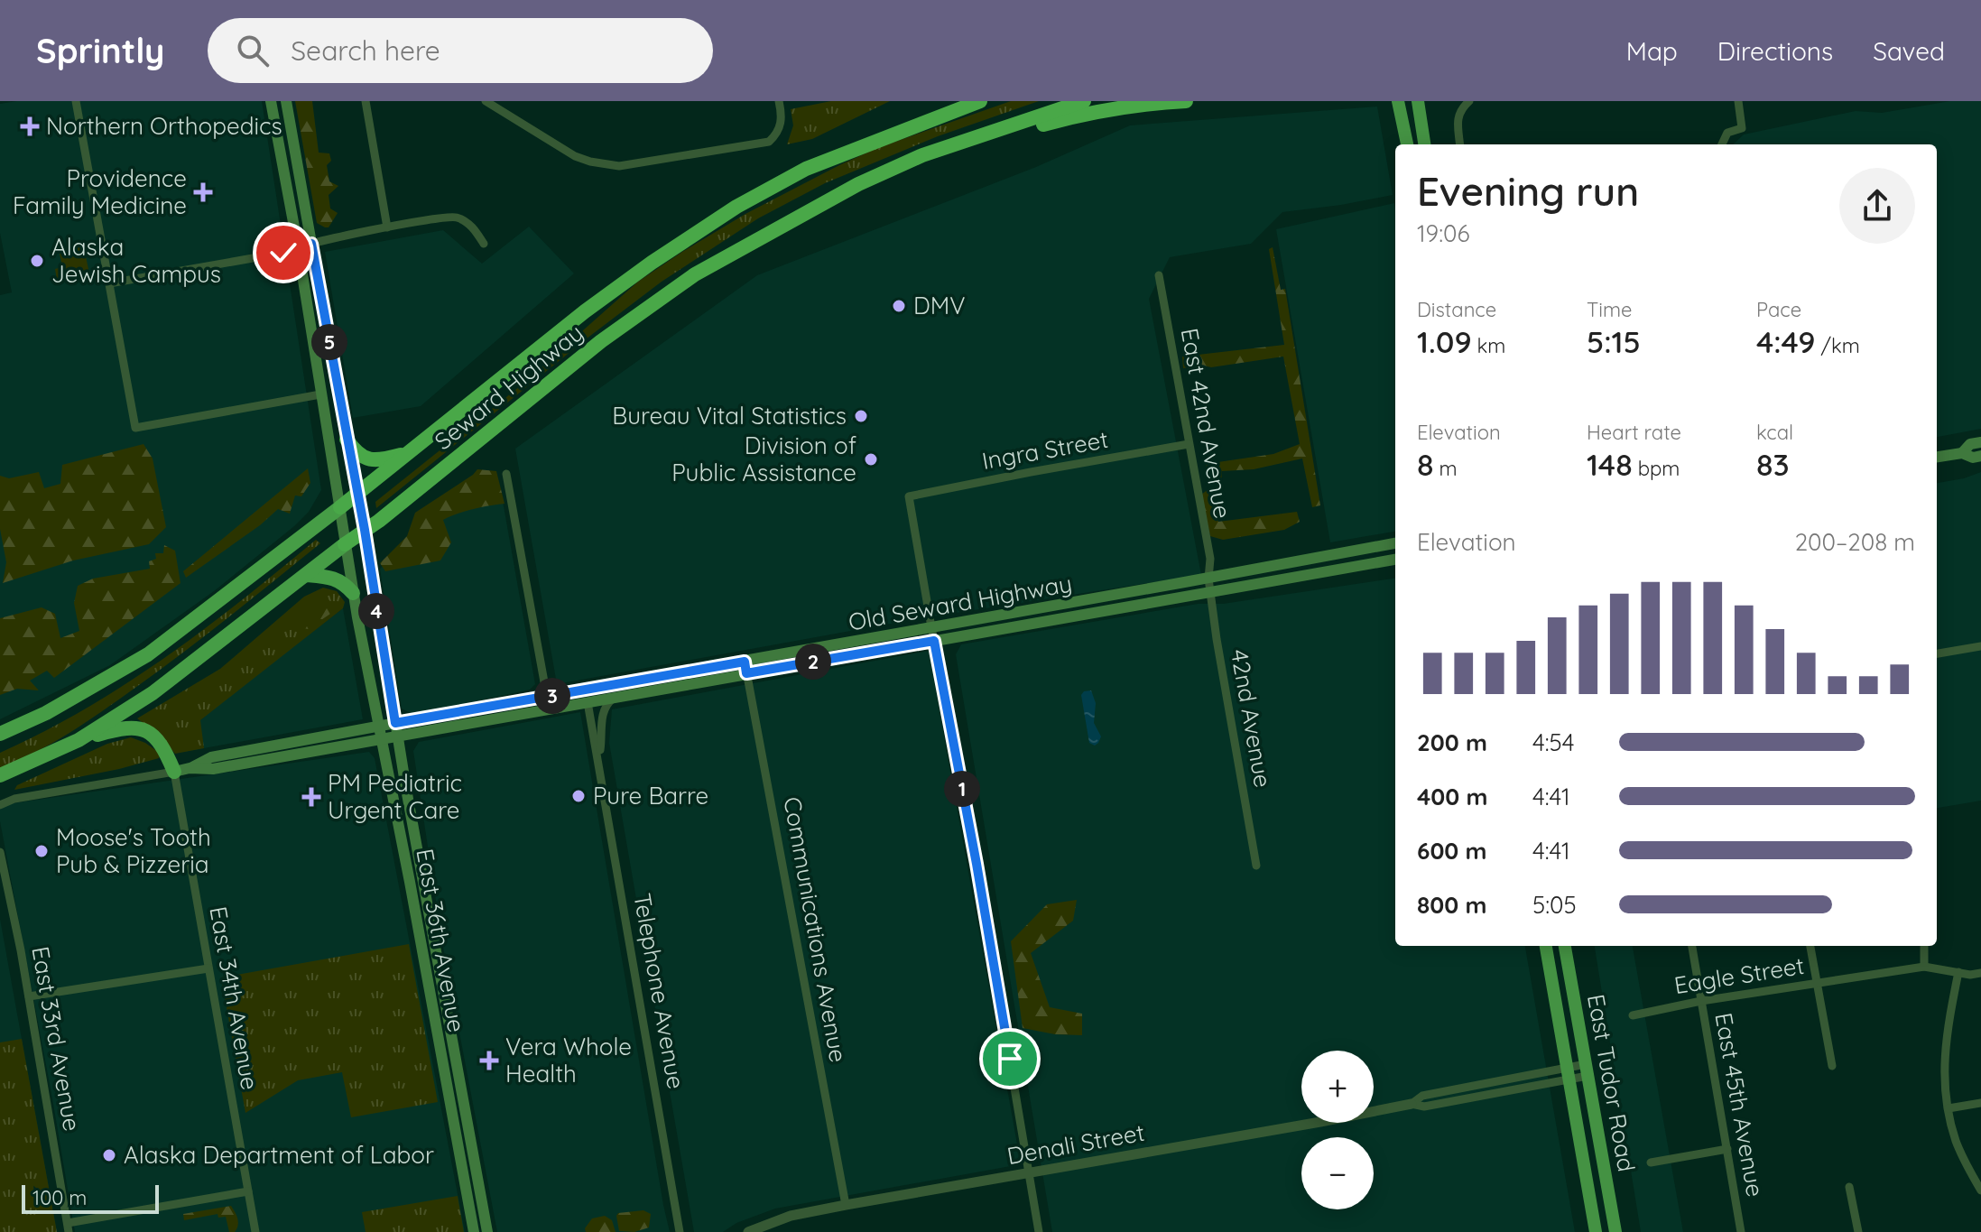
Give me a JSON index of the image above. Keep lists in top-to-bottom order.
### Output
{
  "streets": {
    "highway": ["Seward Highway"],
    "main road": ["Old Seward Highway", "East 36th Avenue", "East Tudor Road"],
    "street": [
      "East 42nd Avenue",
      "Ingra Street",
      "42nd Avenue",
      "Communications Avenue",
      "Eagle Street",
      "Telephone Avenue",
      "East 34th Avenue",
      "East 33rd Avenue",
      "East 45th Avenue",
      "Denali Street"
    ]
  },
  "crossings": [
    ["Seward Highway", "East 36th Avenue"],
    ["East 42nd Avenue", "Ingra Street"],
    ["East 42nd Avenue", "Old Seward Highway"],
    ["East 42nd Avenue", "42nd Avenue"],
    ["Ingra Street", "Old Seward Highway"],
    ["Old Seward Highway", "42nd Avenue"],
    ["Old Seward Highway", "Communications Avenue"],
    ["Old Seward Highway", "East 36th Avenue"],
    ["Old Seward Highway", "Telephone Avenue"],
    ["Old Seward Highway", "East 34th Avenue"],
    ["Communications Avenue", "Denali Street"],
    ["Eagle Street", "East 45th Avenue"],
    ["East Tudor Road", "Denali Street"]
  ],
  "places": {
    "health": [
      "Northern Orthopedics",
      "Providence Family Medicine",
      "PM Pediatric Urgent Care",
      "Vera Whole Health"
    ],
    "other": [
      "Alaska Jewish Campus",
      "DMV",
      "Bureau Vital Statistics",
      "Division of Public Assistance",
      "Pure Barre",
      "Moose's Tooth Pub & Pizzeria",
      "Alaska Department of Labor"
    ]
  },
  "scale_bar": "100 m",
  "page": {
    "header": "Sprintly",
    "search": "Search here",
    "nav": ["Map", "Directions", "Saved"],
    "heading": ["Evening run", "19:06"],
    "stats": [
      ["Distance", "1.09 km"],
      ["Time", "5:15"],
      ["Pace", "4:49 /km"],
      ["Elevation", "8 m"],
      ["Heart rate", "148 bpm"],
      ["kcal", "83"]
    ],
    "pins": [
      "5",
      "4",
      "2",
      "3",
      "1"
    ],
    "chart": ["Elevation", "200–208 m"],
    "list": [
      {
        "name": "200 m",
        "note": "4:54"
      },
      {
        "name": "400 m",
        "note": "4:41"
      },
      {
        "name": "600 m",
        "note": "4:41"
      },
      {
        "name": "800 m",
        "note": "5:05"
      }
    ],
    "map_buttons": ["+", "−"],
    "scale": "100 m"
  }
}
